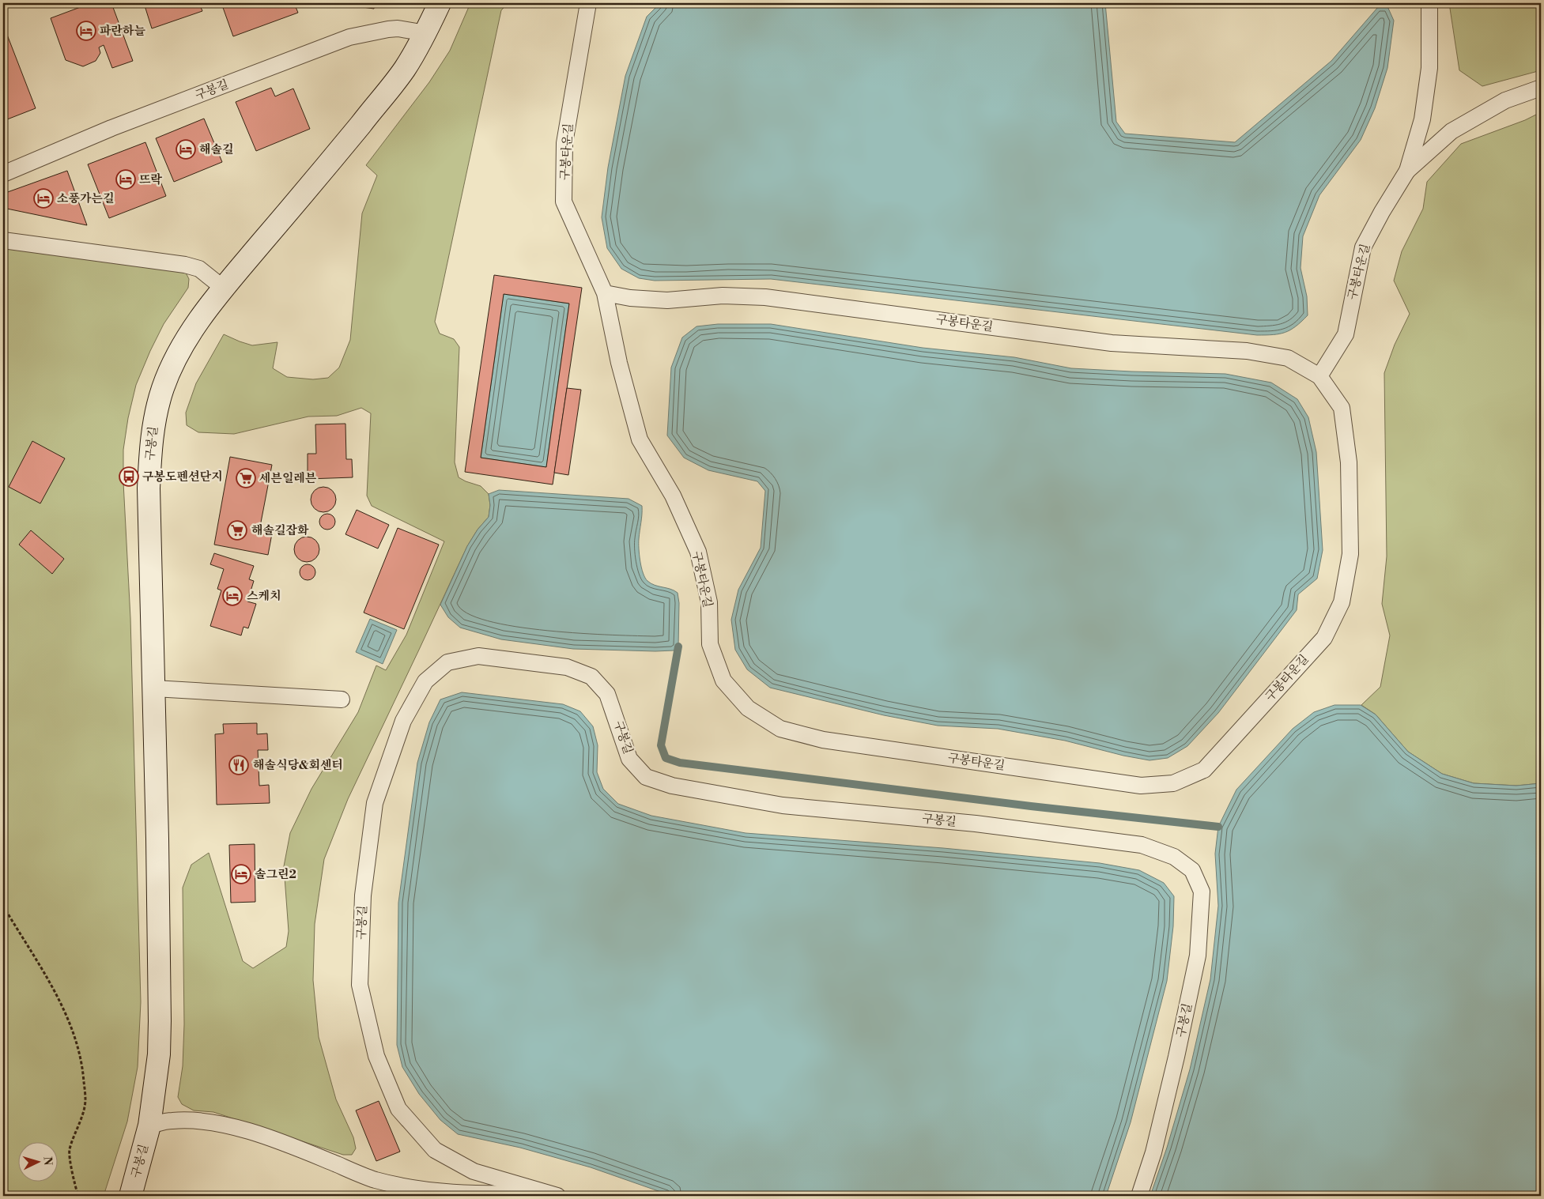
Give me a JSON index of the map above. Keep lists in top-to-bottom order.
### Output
{
  "streets": {
    "street": ["구봉길"],
    "lane": ["구봉타운길"]
  },
  "places": {
    "hotel": [
      "파란하늘",
      "해솔길",
      "뜨락",
      "소풍가는길",
      "스케치",
      "솔그린2"
    ],
    "bus stop": ["구봉도펜션단지"],
    "supermarket": ["세븐일레븐", "해솔길잡화"],
    "restaurant": ["해솔식당&회센터"]
  },
  "north": "right"
}
